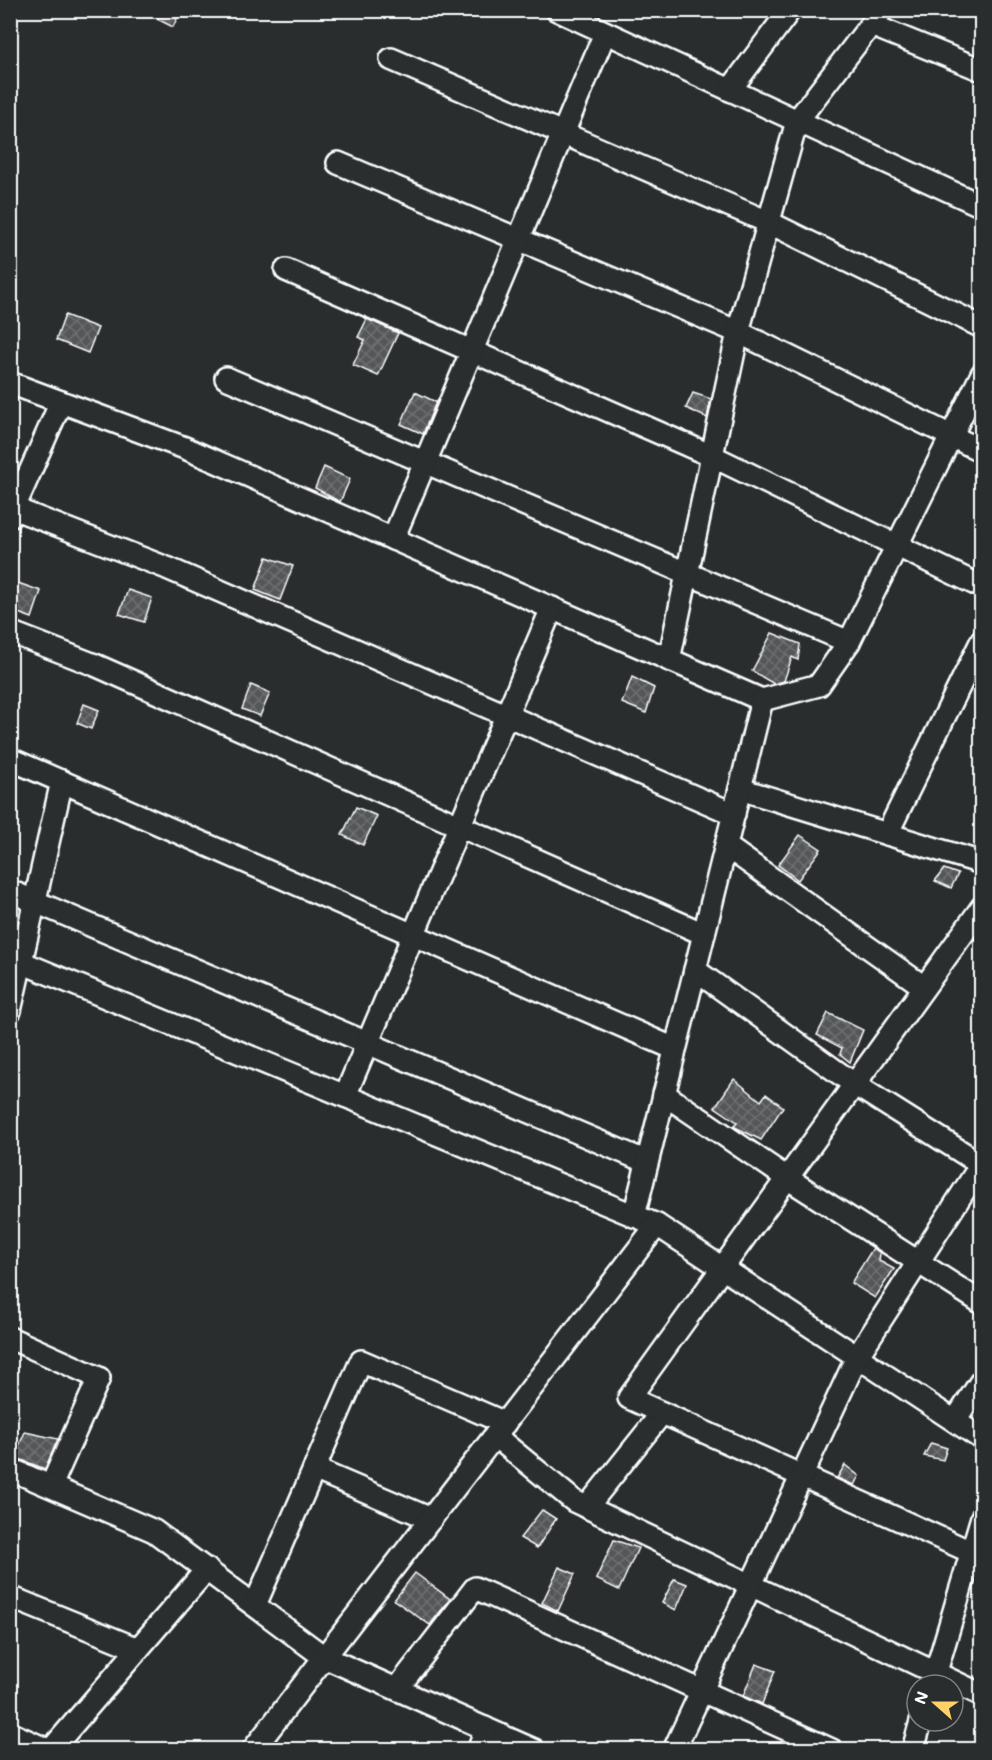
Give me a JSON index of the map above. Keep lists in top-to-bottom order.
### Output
{
  "north": "left"
}
